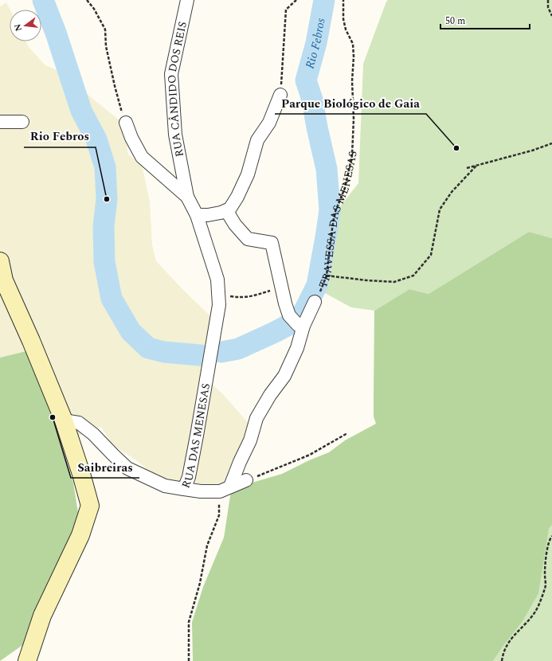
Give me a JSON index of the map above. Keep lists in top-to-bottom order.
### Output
{
  "streets": {
    "street": ["RUA CÂNDIDO DOS REIS", "TRAVESSA DAS MENESAS", "RUA DAS MENESAS"]
  },
  "crossings": [
    ["RUA CÂNDIDO DOS REIS", "RUA DAS MENESAS"]
  ],
  "water": ["Rio Febros"],
  "places": ["Parque Biológico de Gaia", "Rio Febros", "Saibreiras"],
  "scale_bar": "50 m",
  "north": "left"
}
